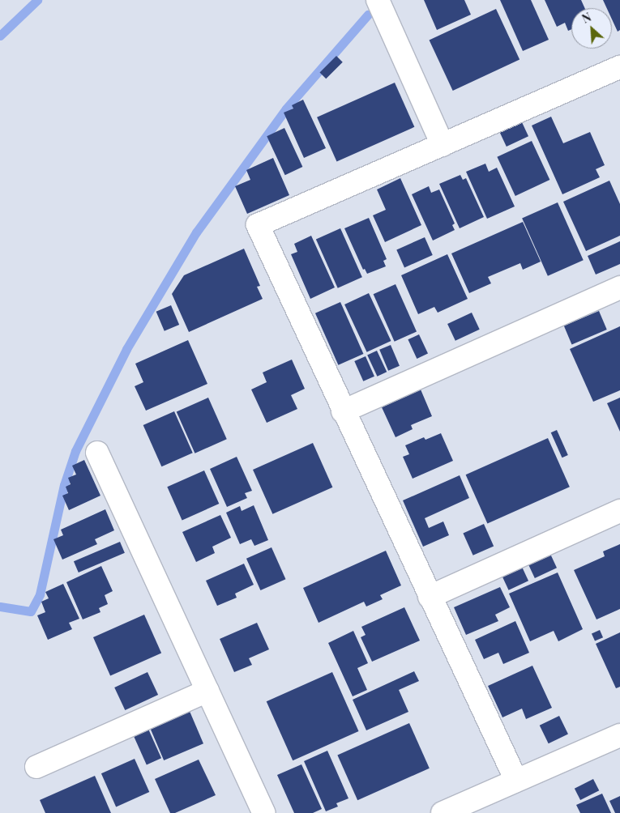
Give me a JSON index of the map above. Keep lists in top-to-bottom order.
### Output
{
  "north": "top left"
}
